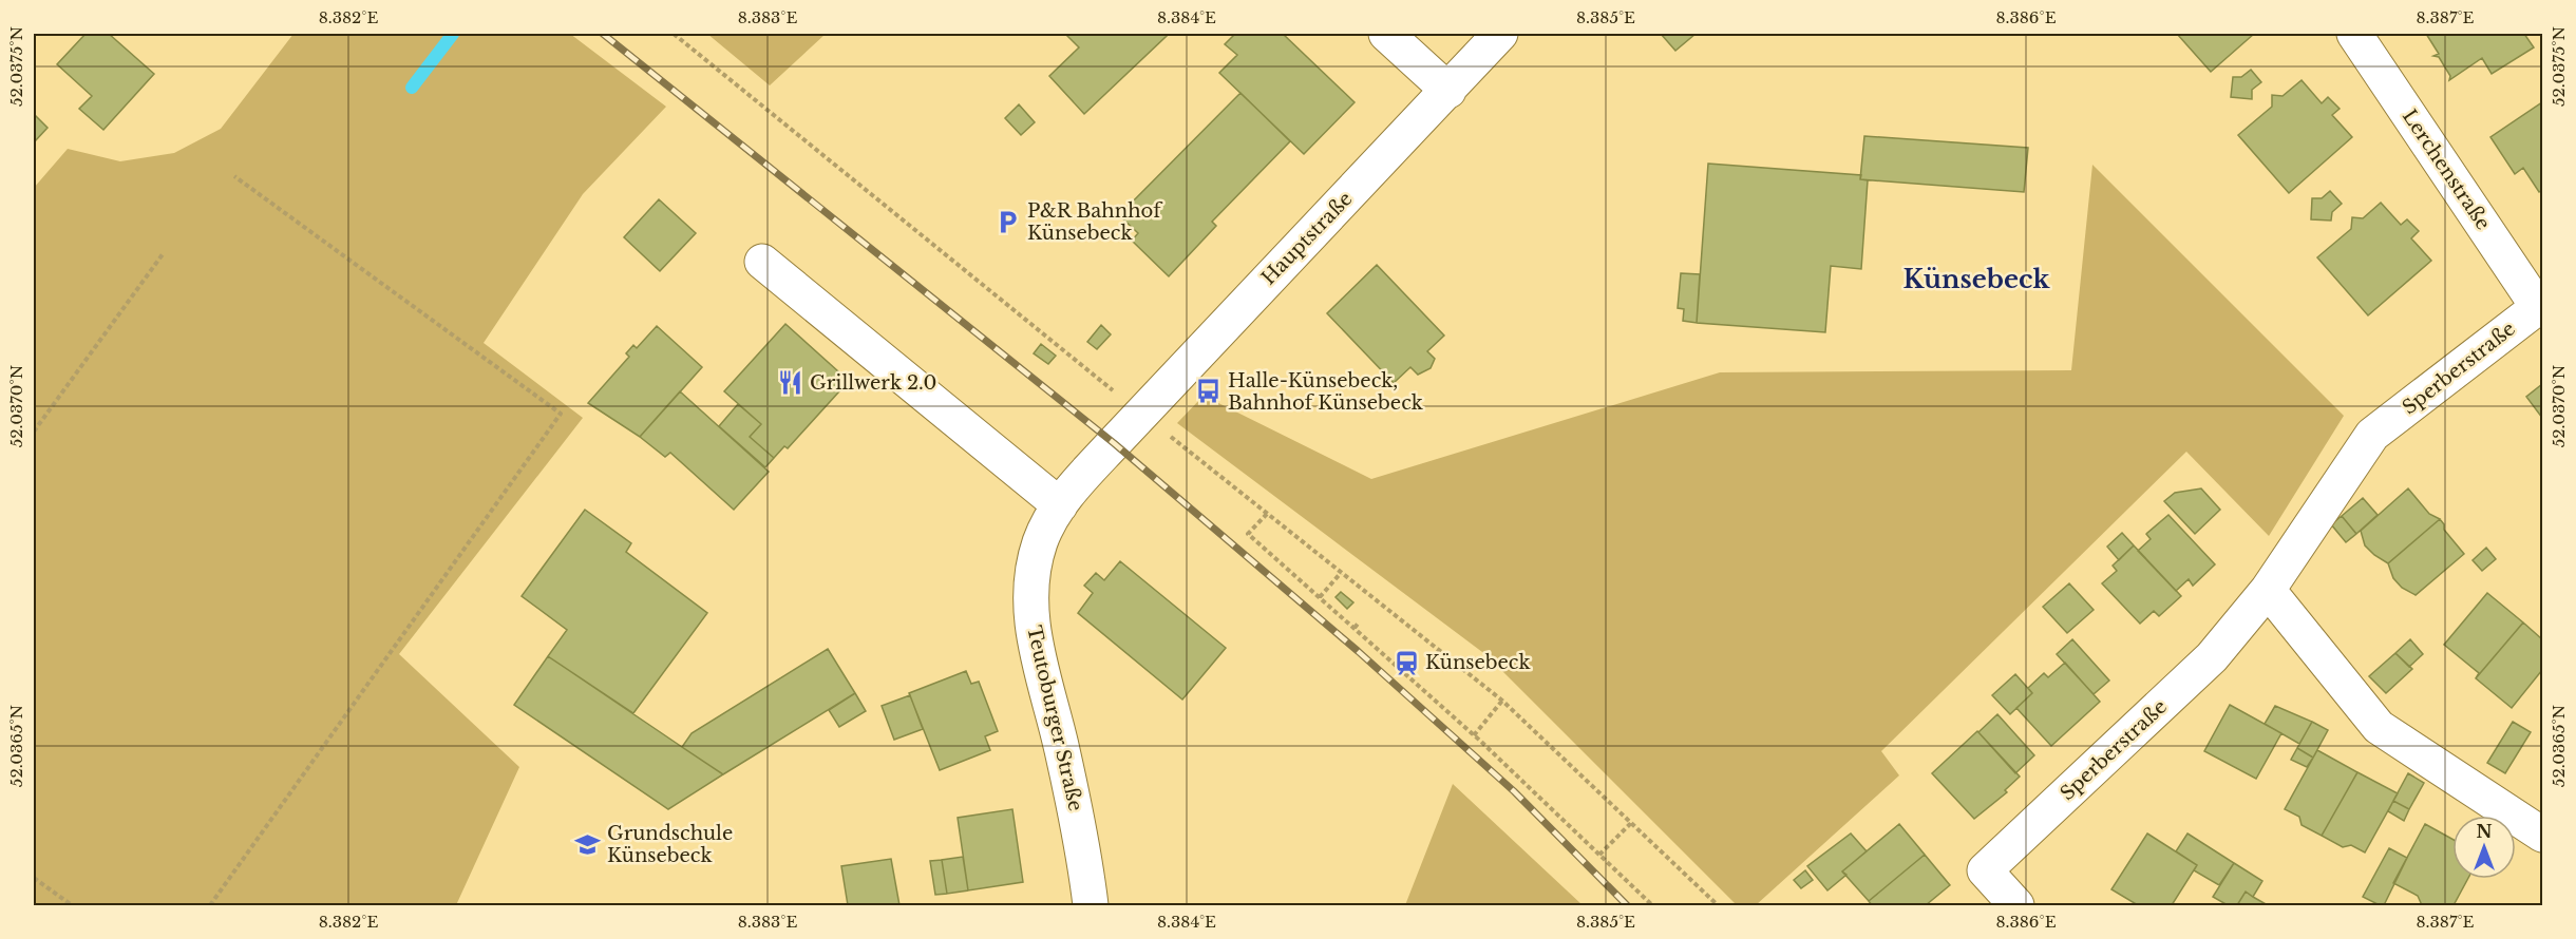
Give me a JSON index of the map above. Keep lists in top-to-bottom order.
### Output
{
  "streets": {
    "street": [
      "Lerchenstraße",
      "Hauptstraße",
      "Sperberstraße",
      "Teutoburger Straße"
    ]
  },
  "crossings": [
    ["Lerchenstraße", "Sperberstraße"],
    ["Hauptstraße", "Teutoburger Straße"]
  ],
  "districts": ["Künsebeck"],
  "places": {
    "parking": ["P&R Bahnhof Künsebeck"],
    "restaurant": ["Grillwerk 2.0"],
    "bus stop": ["Halle-Künsebeck, Bahnhof Künsebeck"],
    "station": ["Künsebeck"],
    "school or university": ["Grundschule Künsebeck"]
  },
  "north": "top",
  "coordinates": [
    "8.382°E",
    "8.383°E",
    "8.384°E",
    "8.385°E",
    "8.386°E",
    "8.387°E",
    "52.0375°N",
    "52.0370°N",
    "52.0365°N"
  ]
}
